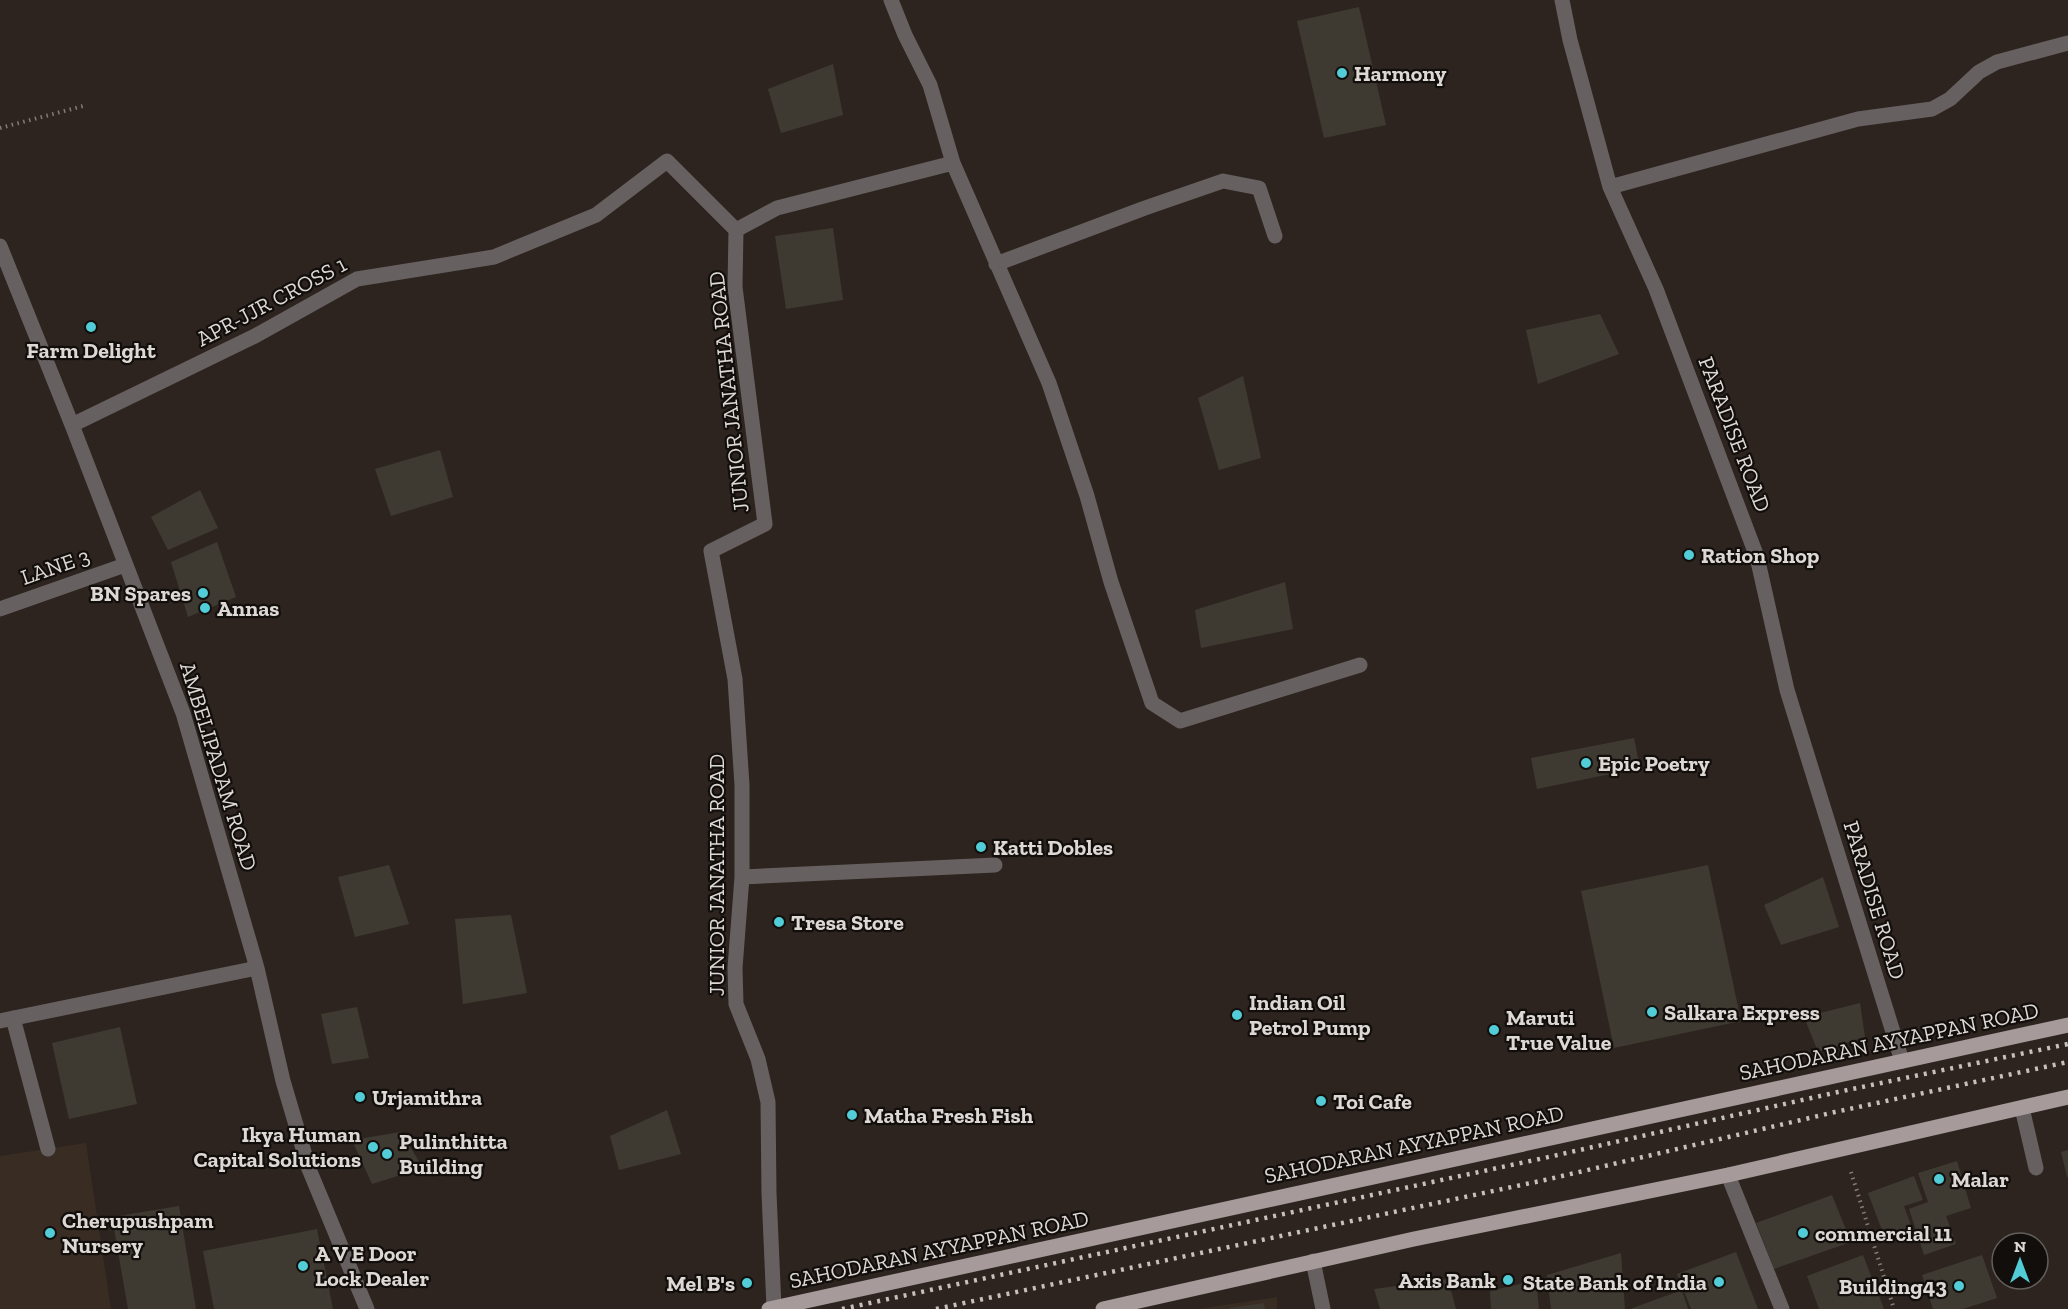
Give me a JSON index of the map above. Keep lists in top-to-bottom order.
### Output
{
  "streets": {
    "main road": ["SAHODARAN AYYAPPAN ROAD"],
    "street": [
      "APR-JJR CROSS 1",
      "JUNIOR JANATHA ROAD",
      "PARADISE ROAD",
      "LANE 3",
      "AMBELIPADAM ROAD"
    ]
  },
  "crossings": [
    ["APR-JJR CROSS 1", "JUNIOR JANATHA ROAD"],
    ["APR-JJR CROSS 1", "AMBELIPADAM ROAD"],
    ["JUNIOR JANATHA ROAD", "SAHODARAN AYYAPPAN ROAD"],
    ["PARADISE ROAD", "SAHODARAN AYYAPPAN ROAD"],
    ["LANE 3", "AMBELIPADAM ROAD"]
  ],
  "places": [
    "Harmony",
    "Farm Delight",
    "Ration Shop",
    "BN Spares",
    "Annas",
    "Epic Poetry",
    "Katti Dobles",
    "Tresa Store",
    "Salkara Express",
    "Indian Oil Petrol Pump",
    "Maruti True Value",
    "Urjamithra",
    "Toi Cafe",
    "Matha Fresh Fish",
    "Ikya Human Capital Solutions",
    "Pulinthitta Building",
    "Malar",
    "Cherupushpam Nursery",
    "commercial 11",
    "A V E Door Lock Dealer",
    "Axis Bank",
    "State Bank of India",
    "Mel B's",
    "Building43"
  ],
  "north": "top"
}
